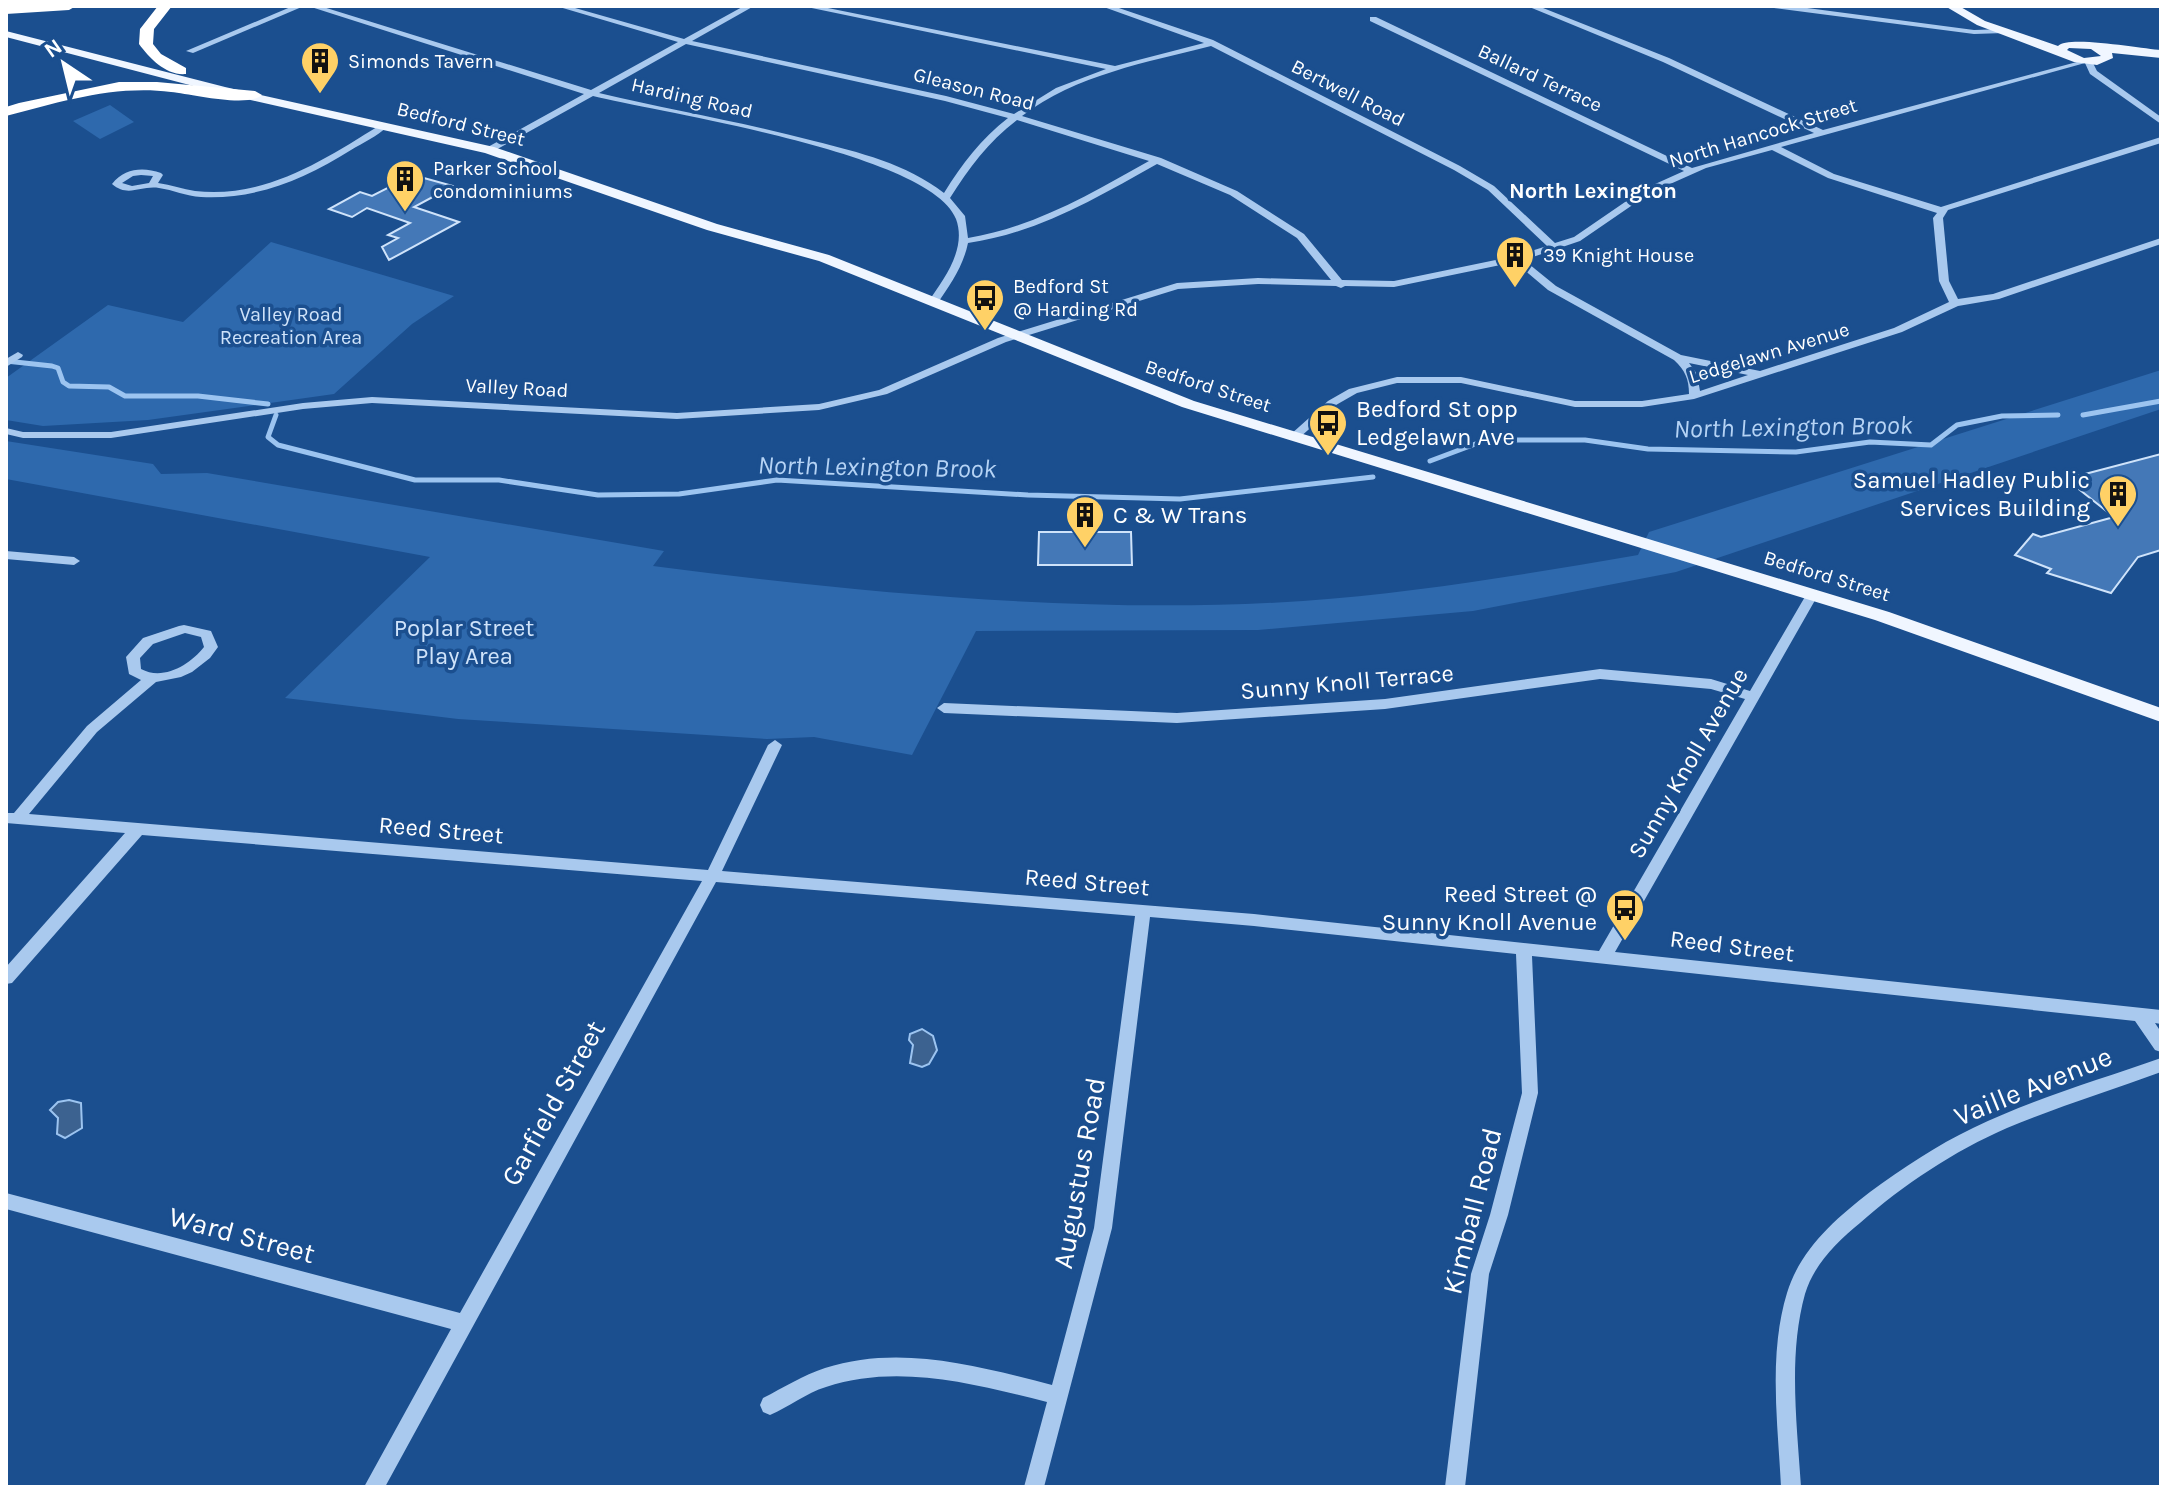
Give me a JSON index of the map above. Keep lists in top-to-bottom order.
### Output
{
  "streets": {
    "main road": ["Bedford Street"],
    "street": [
      "Ballard Terrace",
      "Gleason Road",
      "Bertwell Road",
      "Harding Road",
      "North Hancock Street",
      "Ledgelawn Avenue",
      "Valley Road",
      "Sunny Knoll Terrace",
      "Sunny Knoll Avenue",
      "Reed Street",
      "Vaille Avenue",
      "Garfield Street",
      "Augustus Road",
      "Kimball Road",
      "Ward Street"
    ]
  },
  "crossings": [
    ["Ballard Terrace", "North Hancock Street"],
    ["Gleason Road", "North Hancock Street"],
    ["Bertwell Road", "North Hancock Street"],
    ["Bedford Street", "North Hancock Street"],
    ["Bedford Street", "Ledgelawn Avenue"],
    ["Bedford Street", "Valley Road"],
    ["Bedford Street", "Sunny Knoll Avenue"],
    ["North Hancock Street", "Valley Road"],
    ["Sunny Knoll Terrace", "Sunny Knoll Avenue"],
    ["Sunny Knoll Avenue", "Reed Street"],
    ["Reed Street", "Garfield Street"],
    ["Reed Street", "Augustus Road"],
    ["Reed Street", "Kimball Road"],
    ["Garfield Street", "Ward Street"]
  ],
  "districts": ["North Lexington"],
  "water": ["North Lexington Brook"],
  "parks": ["Valley Road Recreation Area", "Poplar Street Play Area"],
  "places": {
    "building": [
      "Simonds Tavern",
      "Parker School condominiums",
      "39 Knight House",
      "Samuel Hadley Public Services Building",
      "C & W Trans"
    ],
    "bus stop": ["Bedford St @ Harding Rd", "Bedford St opp Ledgelawn Ave", "Reed Street @ Sunny Knoll Avenue"]
  },
  "north": "top left"
}
